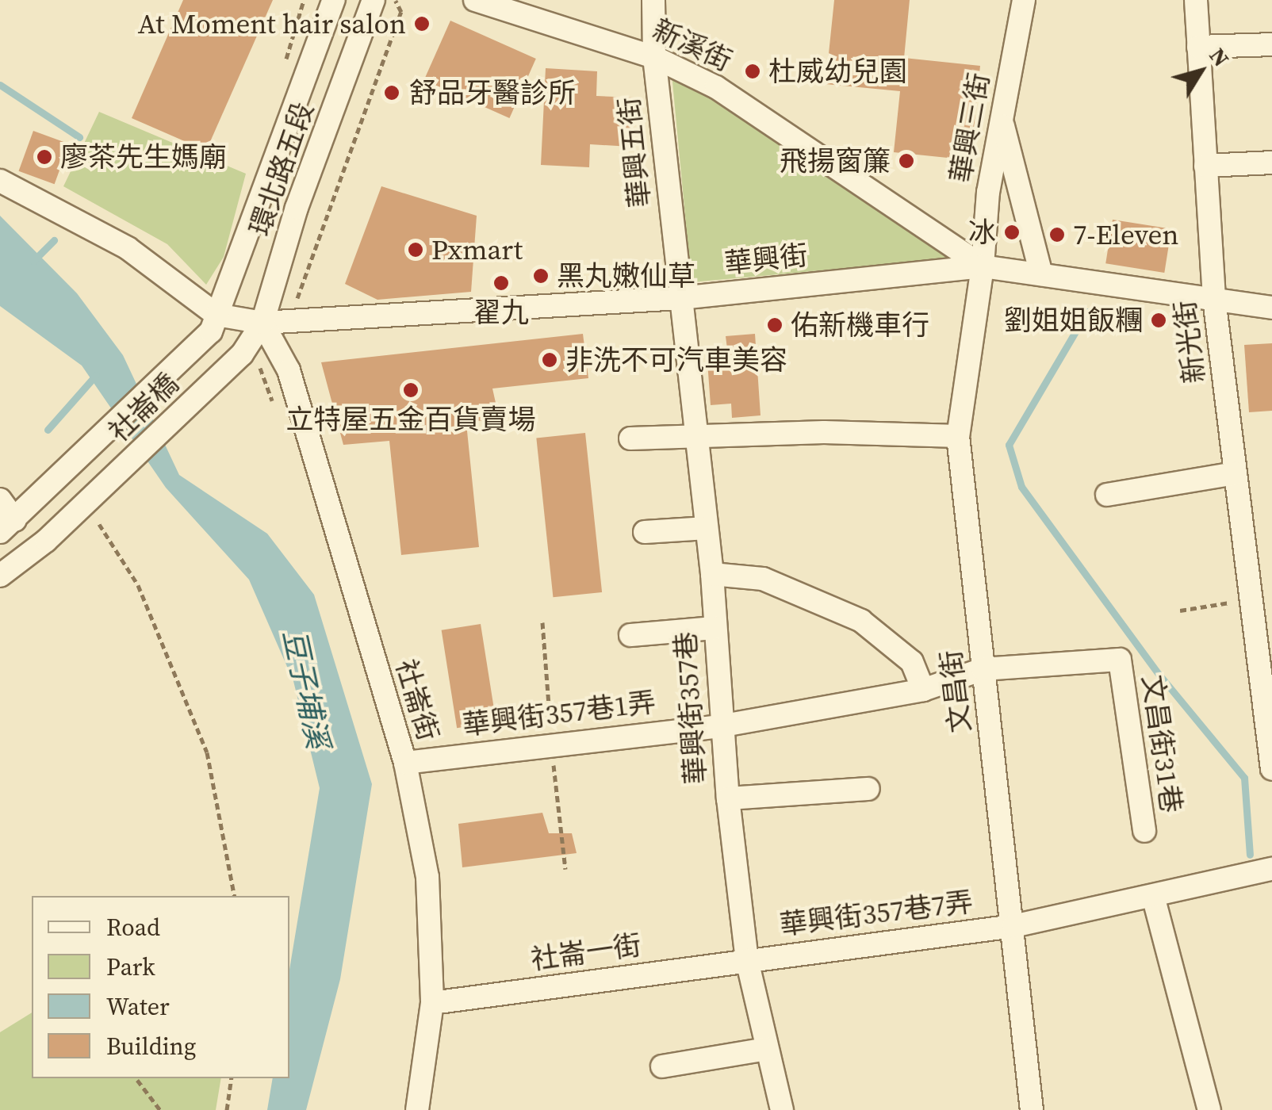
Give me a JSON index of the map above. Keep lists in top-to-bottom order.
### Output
{
  "streets": {
    "street": [
      "新溪街",
      "華興三街",
      "華興五街",
      "環北路五段",
      "華興街",
      "新光街",
      "社崙橋",
      "文昌街",
      "社崙街",
      "華興街357巷",
      "華興街357巷1弄",
      "文昌街31巷",
      "華興街357巷7弄",
      "社崙一街"
    ]
  },
  "crossings": [
    ["新溪街", "華興三街"],
    ["新溪街", "華興五街"],
    ["新溪街", "華興街"],
    ["新溪街", "文昌街"],
    ["華興三街", "華興街"],
    ["華興三街", "文昌街"],
    ["華興五街", "華興街"],
    ["華興五街", "華興街357巷"],
    ["環北路五段", "華興街"],
    ["環北路五段", "社崙橋"],
    ["環北路五段", "社崙街"],
    ["華興街", "新光街"],
    ["華興街", "社崙橋"],
    ["華興街", "文昌街"],
    ["華興街", "社崙街"],
    ["華興街", "華興街357巷"],
    ["文昌街", "華興街357巷1弄"],
    ["文昌街", "文昌街31巷"],
    ["文昌街", "華興街357巷7弄"],
    ["社崙街", "華興街357巷1弄"],
    ["社崙街", "社崙一街"],
    ["華興街357巷", "華興街357巷1弄"],
    ["華興街357巷", "華興街357巷7弄"],
    ["華興街357巷", "社崙一街"],
    ["華興街357巷1弄", "文昌街31巷"],
    ["華興街357巷7弄", "社崙一街"]
  ],
  "water": ["豆子埔溪"],
  "places": [
    "At Moment hair salon",
    "杜威幼兒園",
    "舒品牙醫診所",
    "廖茶先生媽廟",
    "飛揚窗簾",
    "冰",
    "7-Eleven",
    "Pxmart",
    "黑丸嫩仙草",
    "翟九",
    "劉姐姐飯糰",
    "佑新機車行",
    "非洗不可汽車美容",
    "立特屋五金百貨賣場"
  ],
  "legend": [
    "Road",
    "Park",
    "Water",
    "Building"
  ],
  "north": "top right"
}
